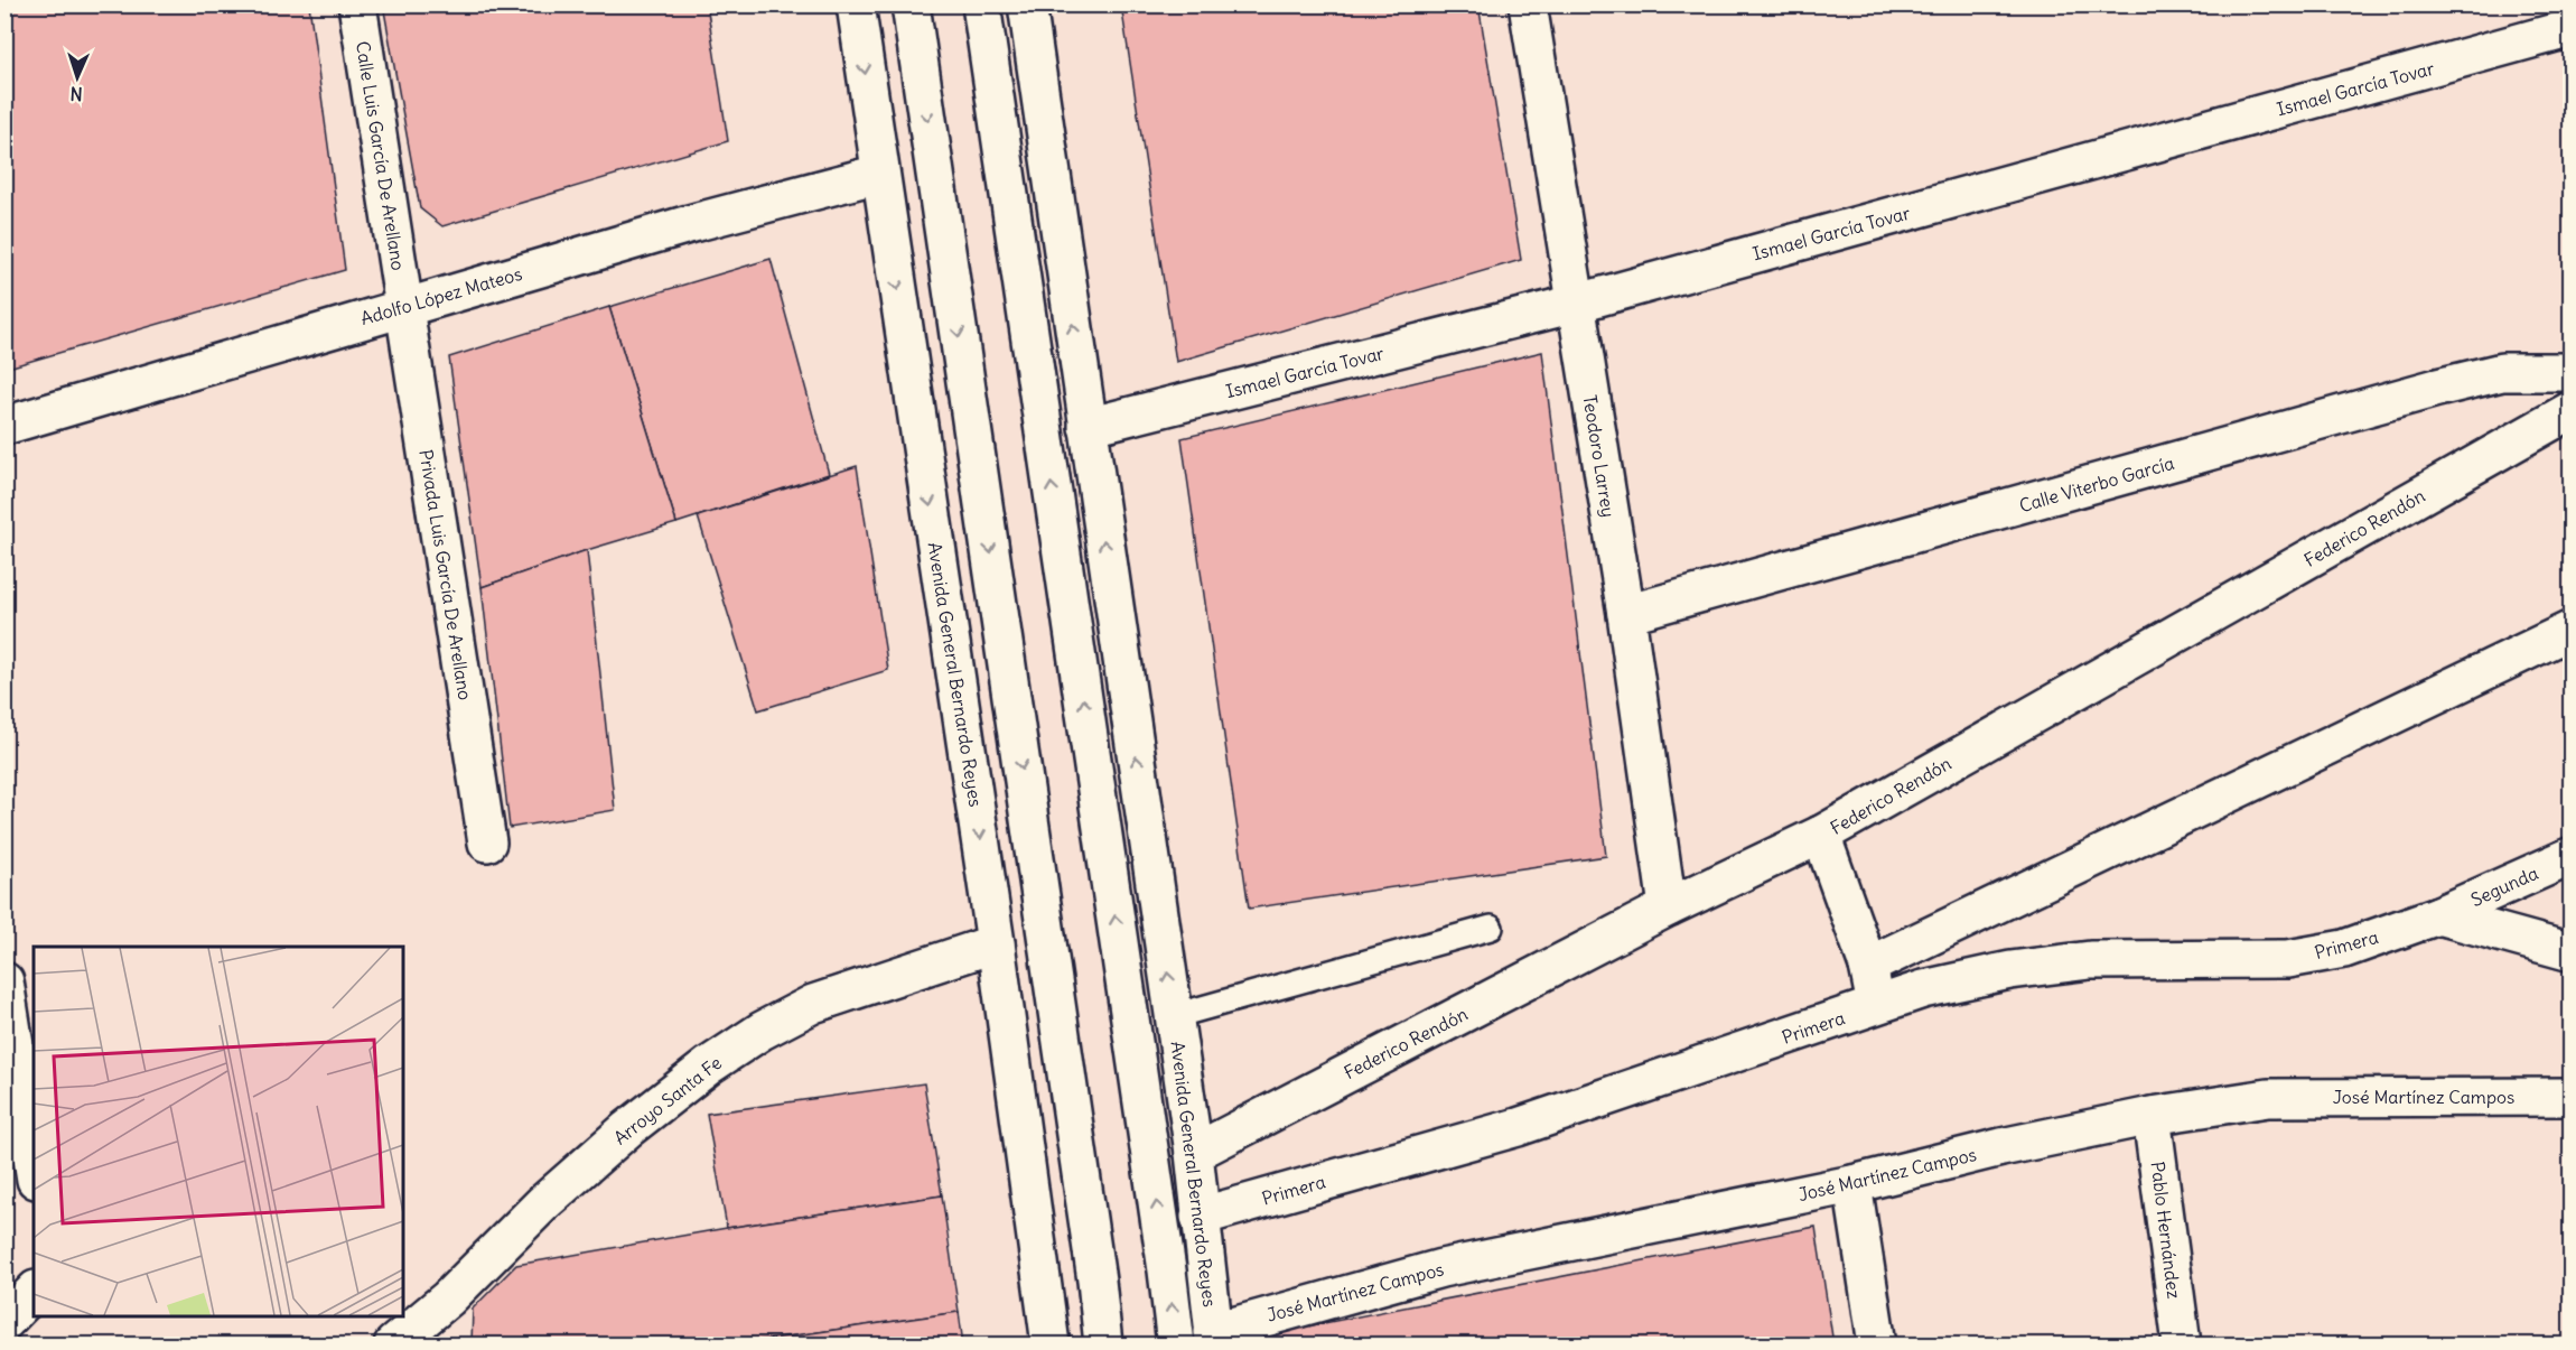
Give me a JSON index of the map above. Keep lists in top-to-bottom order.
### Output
{
  "streets": {
    "street": [
      "Ismael García Tovar",
      "Calle Luis García De Arellano",
      "Adolfo López Mateos",
      "Teodoro Larrey",
      "Calle Viterbo García",
      "Federico Rendón",
      "Privada Luis García De Arellano",
      "Avenida General Bernardo Reyes",
      "Segunda",
      "Primera",
      "José Martínez Campos",
      "Arroyo Santa Fe",
      "Pablo Hernández"
    ]
  },
  "crossings": [
    ["Ismael García Tovar", "Teodoro Larrey"],
    ["Ismael García Tovar", "Avenida General Bernardo Reyes"],
    ["Calle Luis García De Arellano", "Adolfo López Mateos"],
    ["Calle Luis García De Arellano", "Privada Luis García De Arellano"],
    ["Adolfo López Mateos", "Privada Luis García De Arellano"],
    ["Adolfo López Mateos", "Avenida General Bernardo Reyes"],
    ["Teodoro Larrey", "Calle Viterbo García"],
    ["Teodoro Larrey", "Federico Rendón"],
    ["Federico Rendón", "Avenida General Bernardo Reyes"],
    ["Avenida General Bernardo Reyes", "Primera"],
    ["Avenida General Bernardo Reyes", "José Martínez Campos"],
    ["Avenida General Bernardo Reyes", "Arroyo Santa Fe"],
    ["Segunda", "Primera"],
    ["José Martínez Campos", "Pablo Hernández"]
  ],
  "north": "bottom"
}
